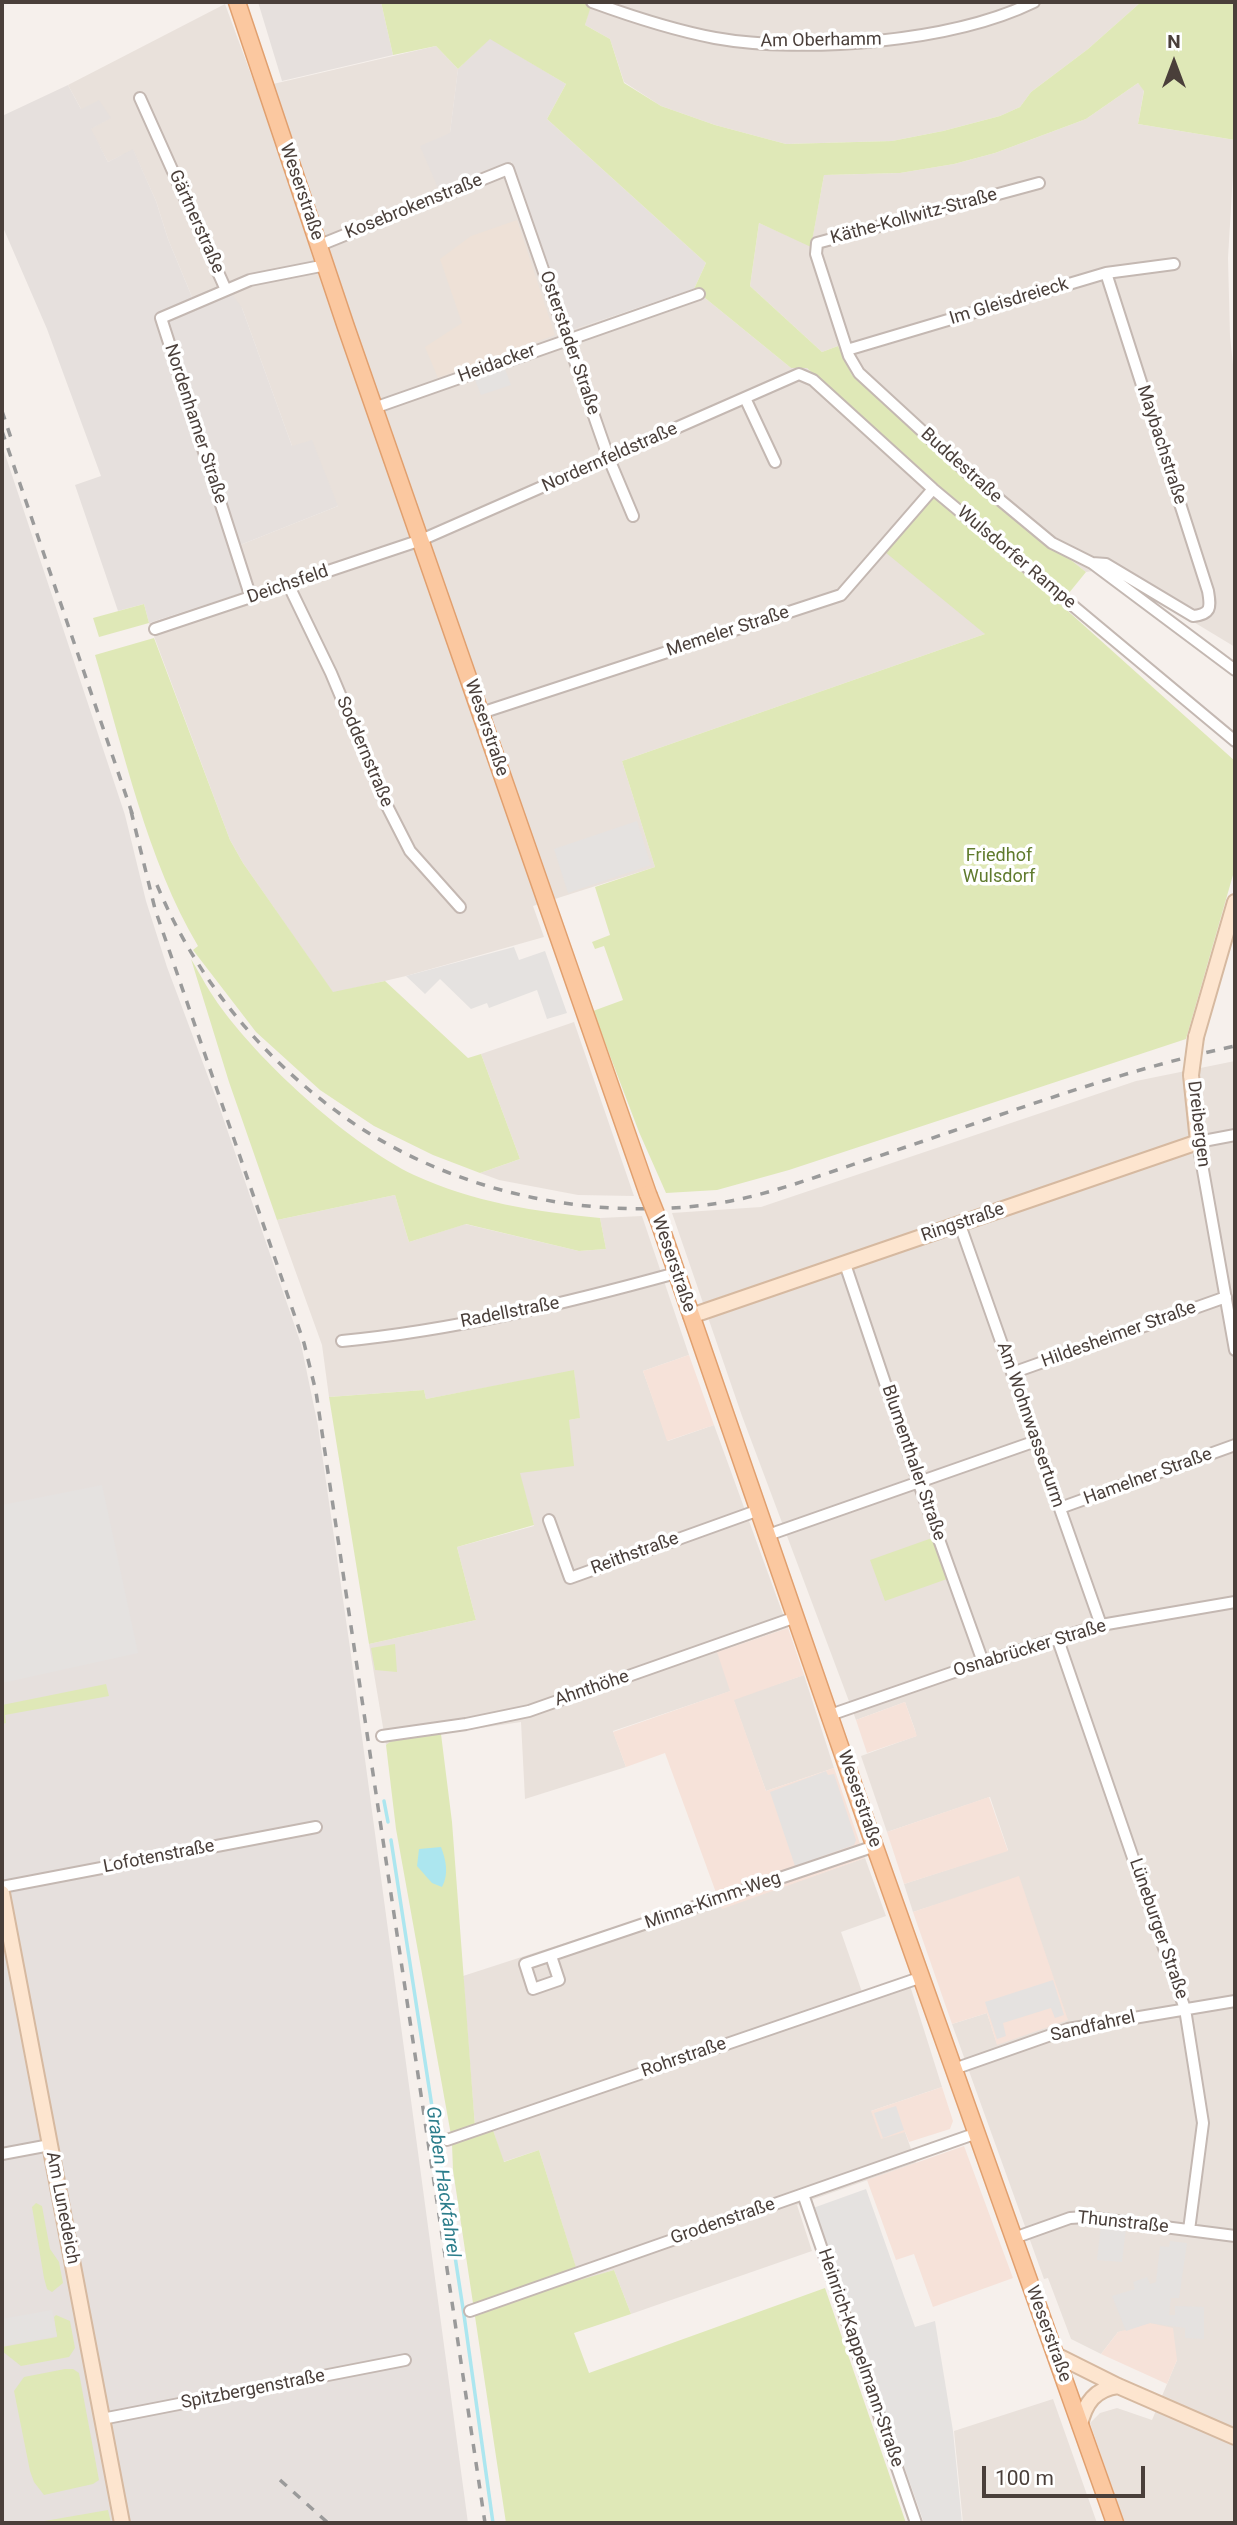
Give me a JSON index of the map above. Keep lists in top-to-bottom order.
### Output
{
  "streets": {
    "main road": ["Weserstraße"],
    "street": [
      "Am Oberhamm",
      "Kosebrokenstraße",
      "Käthe-Kollwitz-Straße",
      "Gärtnerstraße",
      "Im Gleisdreieck",
      "Osterstader Straße",
      "Heidacker",
      "Nordenhamer Straße",
      "Maybachstraße",
      "Nordernfeldstraße",
      "Buddestraße",
      "Wulsdorfer Rampe",
      "Deichsfeld",
      "Memeler Straße",
      "Soddernstraße",
      "Dreibergen",
      "Ringstraße",
      "Radellstraße",
      "Hildesheimer Straße",
      "Am Wohnwasserturm",
      "Blumenthaler Straße",
      "Hamelner Straße",
      "Reithstraße",
      "Osnabrücker Straße",
      "Ahnthöhe",
      "Lofotenstraße",
      "Minna-Kimm-Weg",
      "Lüneburger Straße",
      "Sandfahrel",
      "Rohrstraße",
      "Am Lunedeich",
      "Grodenstraße",
      "Thunstraße",
      "Heinrich-Kappelmann-Straße",
      "Spitzbergenstraße"
    ]
  },
  "crossings": [
    ["Weserstraße", "Kosebrokenstraße"],
    ["Weserstraße", "Gärtnerstraße"],
    ["Weserstraße", "Heidacker"],
    ["Weserstraße", "Nordernfeldstraße"],
    ["Weserstraße", "Deichsfeld"],
    ["Weserstraße", "Memeler Straße"],
    ["Weserstraße", "Ringstraße"],
    ["Weserstraße", "Radellstraße"],
    ["Weserstraße", "Reithstraße"],
    ["Weserstraße", "Osnabrücker Straße"],
    ["Weserstraße", "Ahnthöhe"],
    ["Weserstraße", "Minna-Kimm-Weg"],
    ["Weserstraße", "Sandfahrel"],
    ["Weserstraße", "Rohrstraße"],
    ["Weserstraße", "Grodenstraße"],
    ["Weserstraße", "Thunstraße"],
    ["Kosebrokenstraße", "Osterstader Straße"],
    ["Käthe-Kollwitz-Straße", "Im Gleisdreieck"],
    ["Käthe-Kollwitz-Straße", "Buddestraße"],
    ["Gärtnerstraße", "Nordenhamer Straße"],
    ["Im Gleisdreieck", "Maybachstraße"],
    ["Im Gleisdreieck", "Buddestraße"],
    ["Osterstader Straße", "Heidacker"],
    ["Osterstader Straße", "Nordernfeldstraße"],
    ["Nordenhamer Straße", "Deichsfeld"],
    ["Maybachstraße", "Buddestraße"],
    ["Nordernfeldstraße", "Wulsdorfer Rampe"],
    ["Nordernfeldstraße", "Deichsfeld"],
    ["Wulsdorfer Rampe", "Memeler Straße"],
    ["Deichsfeld", "Soddernstraße"],
    ["Dreibergen", "Ringstraße"],
    ["Dreibergen", "Hildesheimer Straße"],
    ["Ringstraße", "Am Wohnwasserturm"],
    ["Ringstraße", "Blumenthaler Straße"],
    ["Hildesheimer Straße", "Am Wohnwasserturm"],
    ["Am Wohnwasserturm", "Hamelner Straße"],
    ["Am Wohnwasserturm", "Osnabrücker Straße"],
    ["Blumenthaler Straße", "Osnabrücker Straße"],
    ["Osnabrücker Straße", "Lüneburger Straße"],
    ["Lüneburger Straße", "Sandfahrel"],
    ["Lüneburger Straße", "Thunstraße"],
    ["Am Lunedeich", "Spitzbergenstraße"],
    ["Grodenstraße", "Heinrich-Kappelmann-Straße"]
  ],
  "water": ["Graben Hackfahrel"],
  "parks": ["Friedhof Wulsdorf"],
  "scale_bar": "100 m",
  "north": "top"
}
